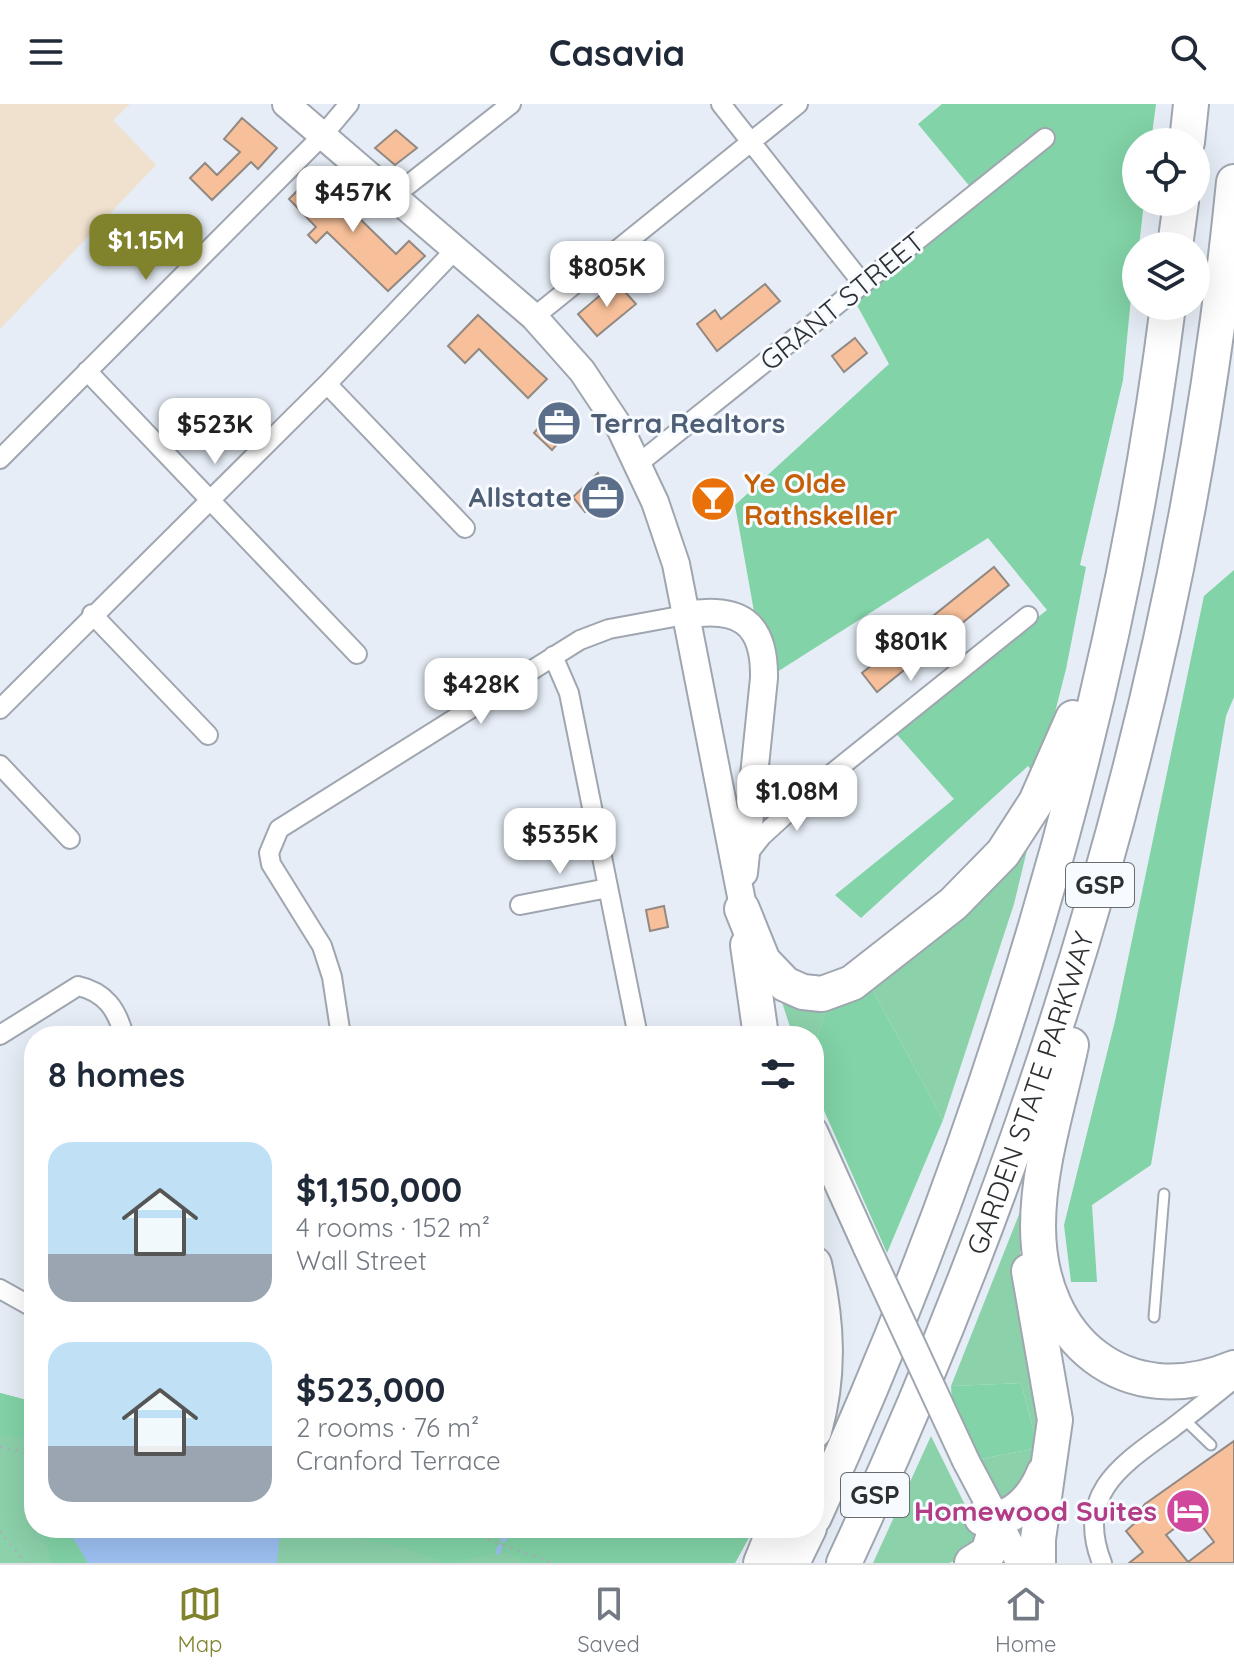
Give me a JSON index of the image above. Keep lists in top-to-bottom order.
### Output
{
  "streets": {
    "highway": ["GSP", "GARDEN STATE PARKWAY"],
    "street": ["GRANT STREET"]
  },
  "places": {
    "office": ["Terra Realtors", "Allstate"],
    "bar": ["Ye Olde Rathskeller"],
    "hotel": ["Homewood Suites"]
  },
  "page": {
    "header": "Casavia",
    "price": [
      "$457K",
      "$1.15M",
      "$805K",
      "$523K",
      "$801K",
      "$428K",
      "$1.08M",
      "$535K"
    ],
    "heading": "8 homes",
    "list": [
      {
        "name": "$1,150,000",
        "note": "4 rooms · 152 m² · Wall Street"
      },
      {
        "name": "$523,000",
        "note": "2 rooms · 76 m² · Cranford Terrace"
      }
    ],
    "tabs": ["Map", "Saved", "Home"]
  }
}
